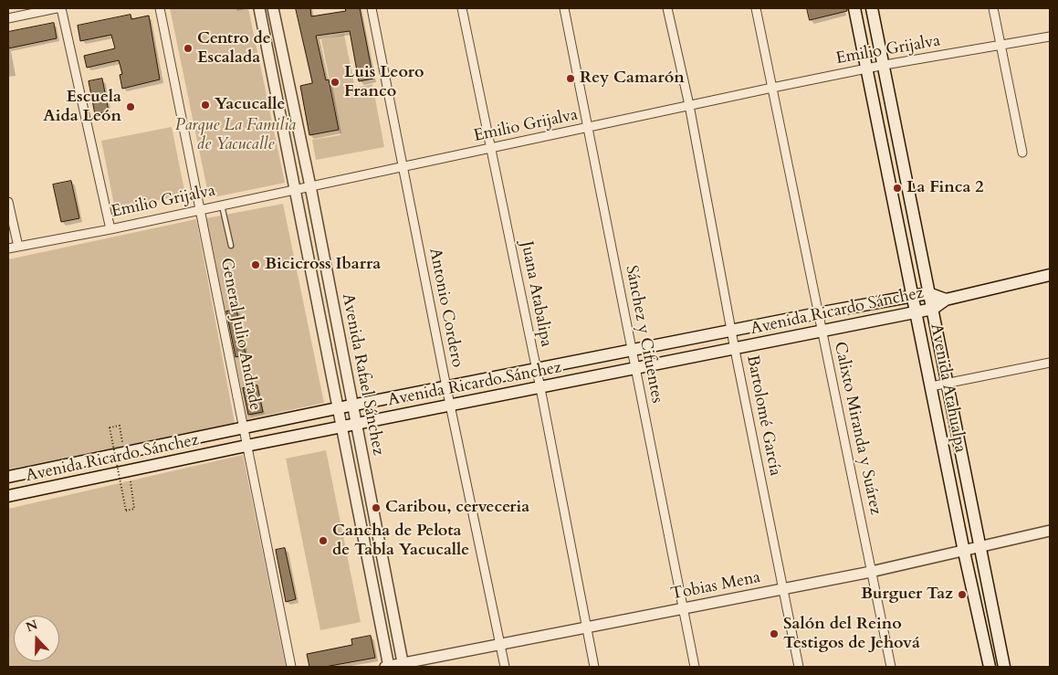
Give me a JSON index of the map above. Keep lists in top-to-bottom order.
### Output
{
  "streets": {
    "main road": ["Avenida Ricardo Sánchez", "Avenida Atahualpa"],
    "street": [
      "Emilio Grijalva",
      "Juana Atabalipa",
      "Antonio Cordero",
      "General Julio Andrade",
      "Sánchez y Cifuentes",
      "Avenida Rafael Sánchez",
      "Bartolomé García",
      "Calixto Miranda y Suárez",
      "Tobias Mena"
    ]
  },
  "crossings": [
    ["Emilio Grijalva", "Juana Atabalipa"],
    ["Emilio Grijalva", "Antonio Cordero"],
    ["Emilio Grijalva", "General Julio Andrade"],
    ["Emilio Grijalva", "Sánchez y Cifuentes"],
    ["Emilio Grijalva", "Avenida Rafael Sánchez"],
    ["Emilio Grijalva", "Avenida Atahualpa"],
    ["Emilio Grijalva", "Bartolomé García"],
    ["Emilio Grijalva", "Calixto Miranda y Suárez"],
    ["Juana Atabalipa", "Avenida Ricardo Sánchez"],
    ["Juana Atabalipa", "Tobias Mena"],
    ["Antonio Cordero", "Avenida Ricardo Sánchez"],
    ["Antonio Cordero", "Tobias Mena"],
    ["Avenida Ricardo Sánchez", "General Julio Andrade"],
    ["Avenida Ricardo Sánchez", "Sánchez y Cifuentes"],
    ["Avenida Ricardo Sánchez", "Avenida Rafael Sánchez"],
    ["Avenida Ricardo Sánchez", "Avenida Atahualpa"],
    ["Avenida Ricardo Sánchez", "Bartolomé García"],
    ["Avenida Ricardo Sánchez", "Calixto Miranda y Suárez"],
    ["Sánchez y Cifuentes", "Tobias Mena"],
    ["Avenida Rafael Sánchez", "Tobias Mena"],
    ["Avenida Atahualpa", "Tobias Mena"],
    ["Bartolomé García", "Tobias Mena"],
    ["Calixto Miranda y Suárez", "Tobias Mena"]
  ],
  "parks": ["Parque La Familia de Yacucalle"],
  "places": [
    "Centro de Escalada",
    "Rey Camarón",
    "Luis Leoro Franco",
    "Yacucalle",
    "Escuela Aida León",
    "La Finca 2",
    "Bicicross Ibarra",
    "Caribou, cerveceria",
    "Cancha de Pelota de Tabla Yacucalle",
    "Burguer Taz",
    "Salón del Reino Testigos de Jehová"
  ],
  "north": "top"
}
